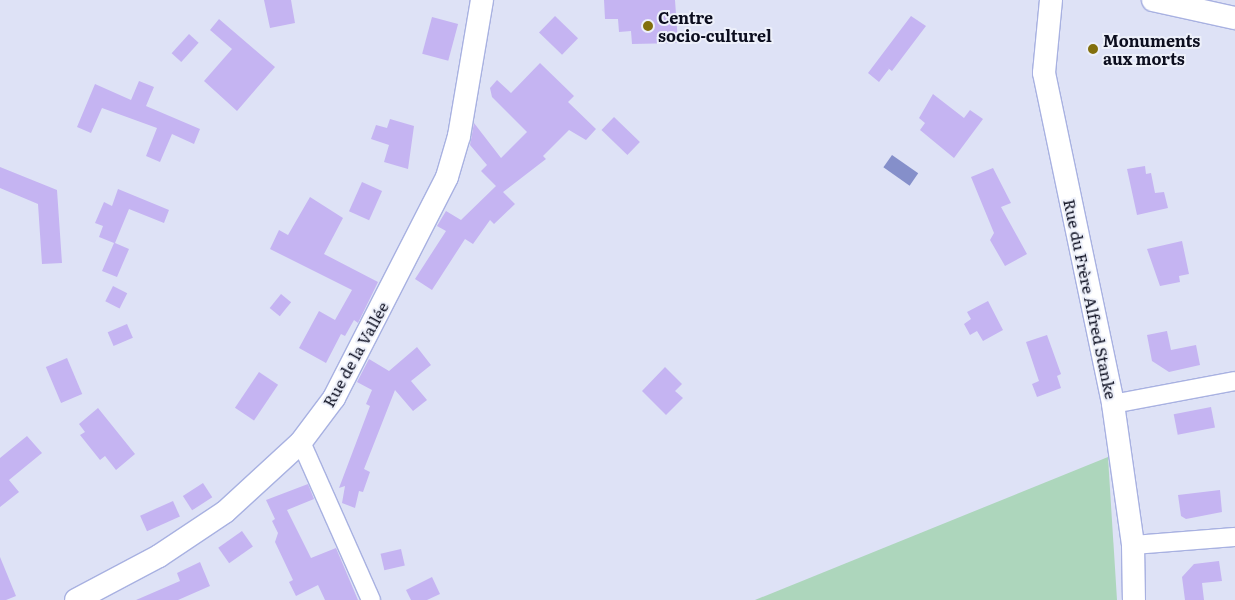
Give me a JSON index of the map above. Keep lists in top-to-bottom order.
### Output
{
  "streets": {
    "street": ["Rue du Frère Alfred Stanke", "Rue de la Vallée"]
  },
  "places": ["Centre socio-culturel", "Monuments aux morts"]
}
